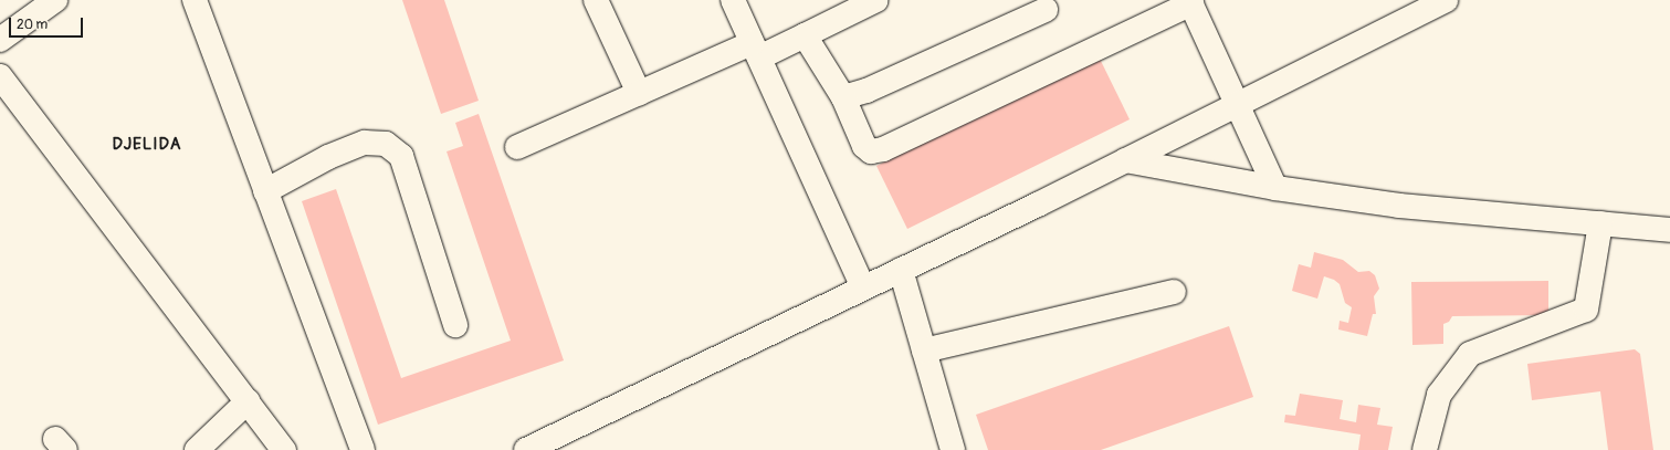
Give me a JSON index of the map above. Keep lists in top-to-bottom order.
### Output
{
  "districts": ["DJELIDA"],
  "scale_bar": "20 m"
}
